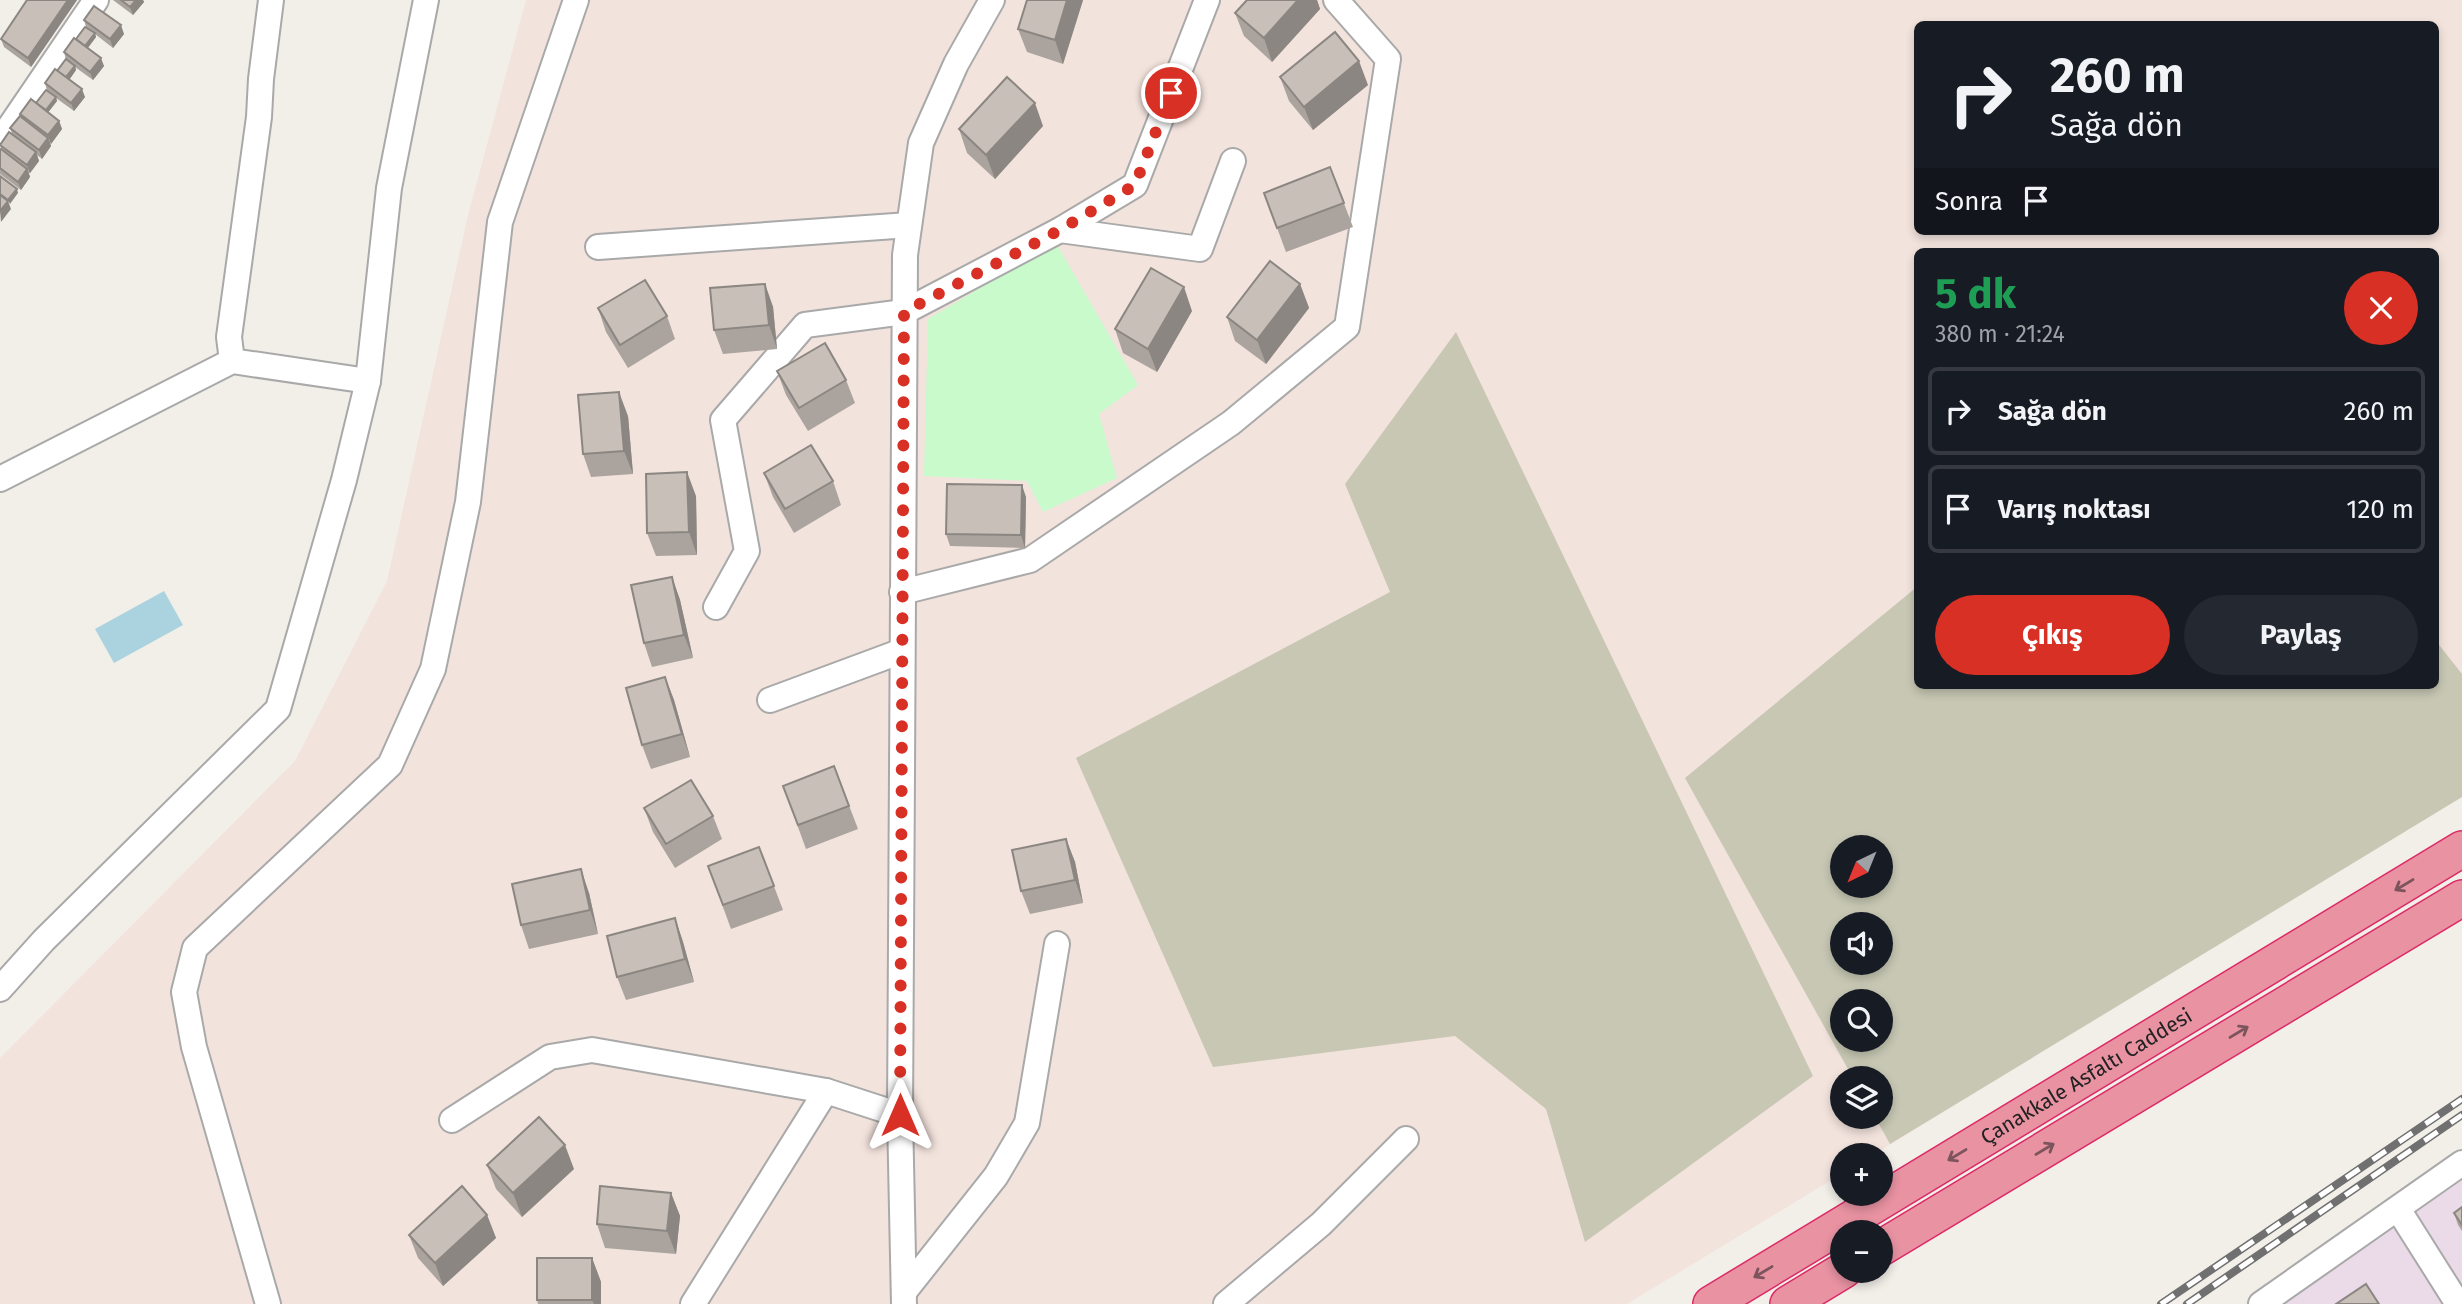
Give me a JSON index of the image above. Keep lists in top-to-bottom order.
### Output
{
  "streets": {
    "highway": ["Çanakkale Asfaltı Caddesi"]
  },
  "north": "bottom left",
  "page": {
    "turn": ["260 m", "Sağa dön"],
    "then": "Sonra",
    "heading": ["5 dk", "380 m · 21:24"],
    "list": [
      {
        "name": "Sağa dön",
        "value": "260 m"
      },
      {
        "name": "Varış noktası",
        "value": "120 m"
      }
    ],
    "buttons": ["Çıkış", "Paylaş"],
    "map_buttons": ["+", "−"]
  }
}
